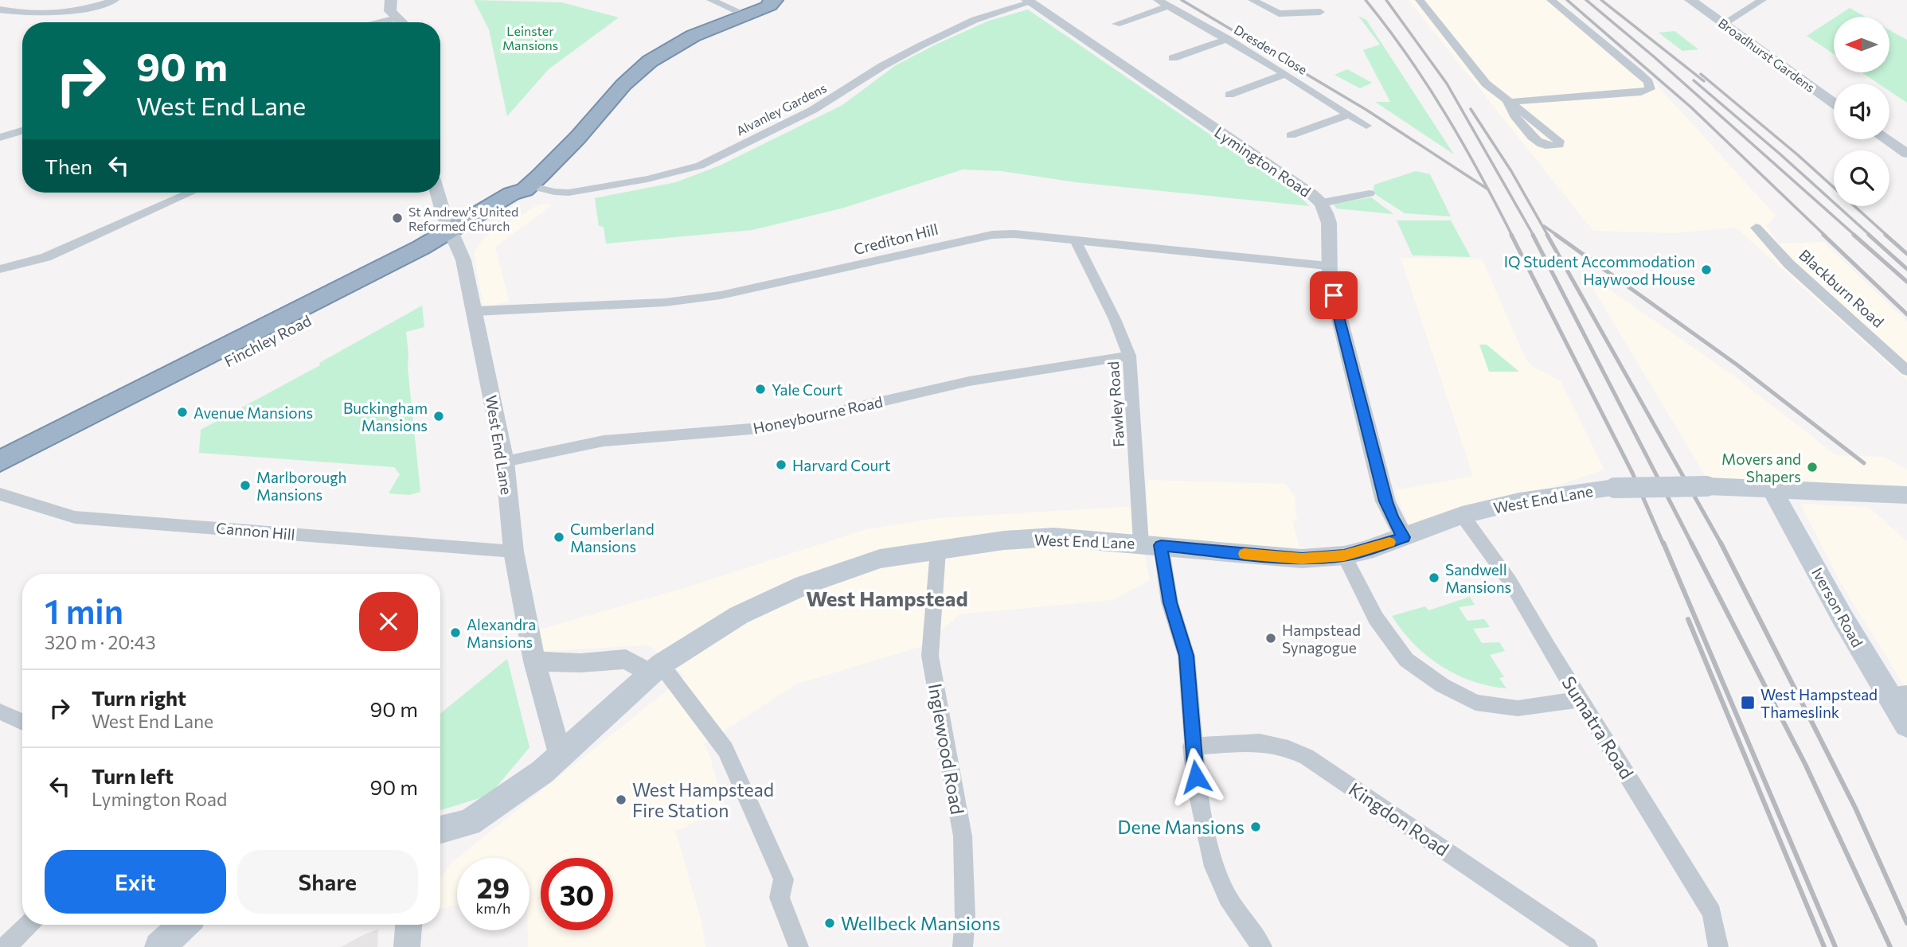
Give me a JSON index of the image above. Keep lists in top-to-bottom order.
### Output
{
  "streets": {
    "highway": ["Finchley Road"],
    "main road": ["West End Lane", "Iverson Road"],
    "street": [
      "Dresden Close",
      "Broadhurst Gardens",
      "Alvanley Gardens",
      "Lymington Road",
      "Crediton Hill",
      "Blackburn Road",
      "Fawley Road",
      "Honeybourne Road",
      "Cannon Hill",
      "Sumatra Road",
      "Inglewood Road",
      "Kingdon Road"
    ]
  },
  "crossings": [
    ["Alvanley Gardens", "Lymington Road"],
    ["Alvanley Gardens", "Finchley Road"],
    ["Lymington Road", "Crediton Hill"],
    ["Lymington Road", "West End Lane"],
    ["Crediton Hill", "Fawley Road"],
    ["Crediton Hill", "West End Lane"],
    ["Finchley Road", "West End Lane"],
    ["Fawley Road", "Honeybourne Road"],
    ["Fawley Road", "West End Lane"],
    ["Fawley Road", "Kingdon Road"],
    ["Honeybourne Road", "West End Lane"],
    ["West End Lane", "Cannon Hill"],
    ["West End Lane", "Iverson Road"],
    ["West End Lane", "Sumatra Road"],
    ["West End Lane", "Inglewood Road"]
  ],
  "districts": ["West Hampstead"],
  "parks": ["Leinster Mansions"],
  "places": {
    "other": [
      "St Andrew's United Reformed Church",
      "IQ Student Accommodation Haywood House",
      "Yale Court",
      "Avenue Mansions",
      "Buckingham Mansions",
      "Harvard Court",
      "Movers and Shapers",
      "Marlborough Mansions",
      "Cumberland Mansions",
      "Sandwell Mansions",
      "Alexandra Mansions",
      "Hampstead Synagogue",
      "West Hampstead Fire Station",
      "Dene Mansions",
      "Wellbeck Mansions"
    ],
    "transit": ["West Hampstead Thameslink"]
  },
  "north": "left",
  "page": {
    "turn": ["90 m", "West End Lane"],
    "then": "Then",
    "heading": ["1 min", "320 m · 20:43"],
    "list": [
      {
        "name": "Turn right",
        "note": "West End Lane",
        "value": "90 m"
      },
      {
        "name": "Turn left",
        "note": "Lymington Road",
        "value": "90 m"
      }
    ],
    "buttons": ["Exit", "Share"],
    "speed": "29 km/h",
    "limit": "30"
  }
}
